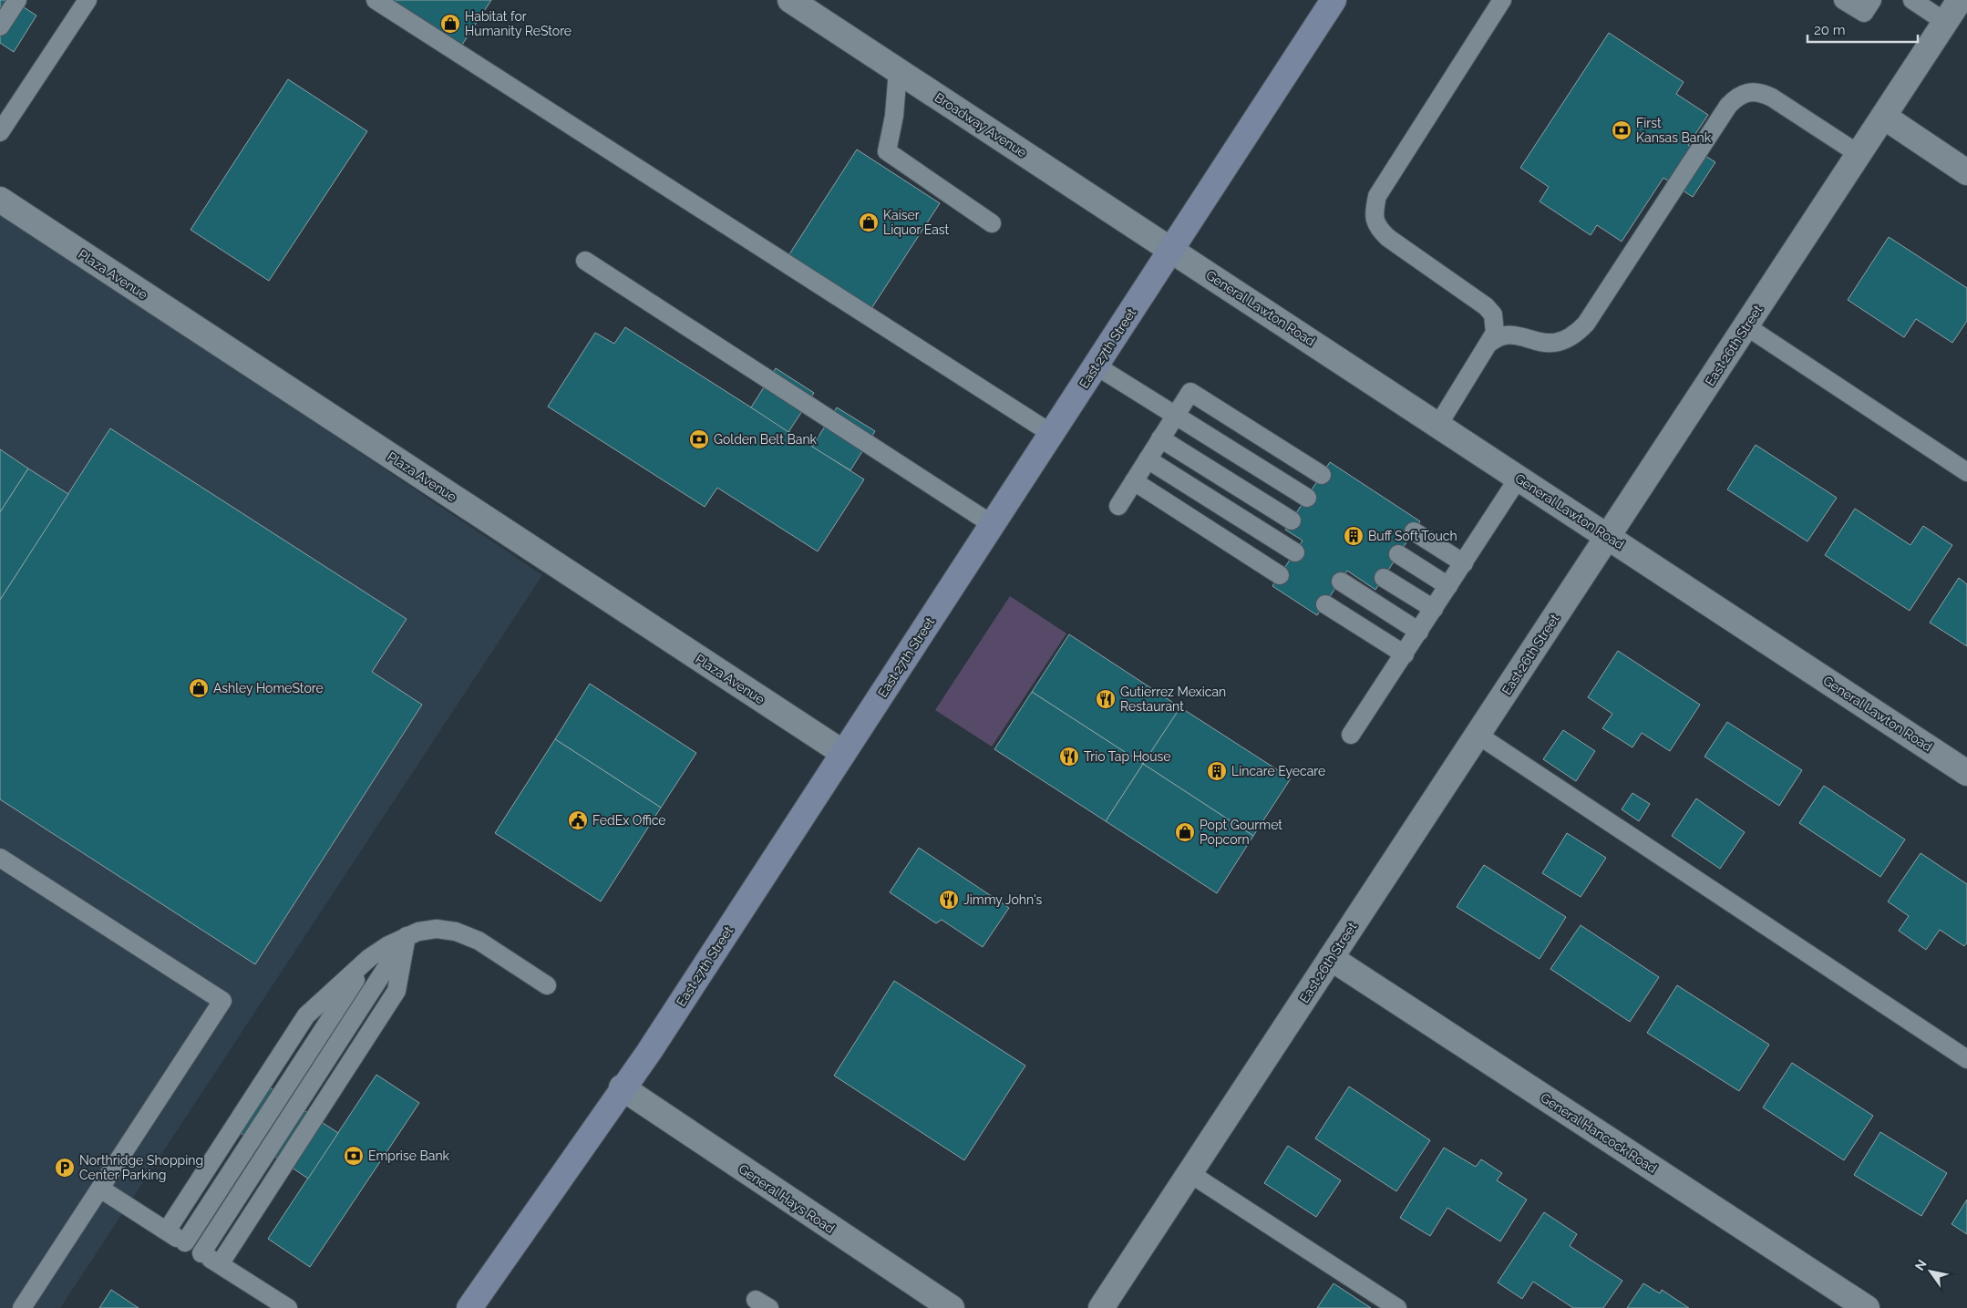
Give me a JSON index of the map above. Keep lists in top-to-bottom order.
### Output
{
  "streets": {
    "main road": ["East 27th Street"],
    "street": [
      "Broadway Avenue",
      "Plaza Avenue",
      "General Lawton Road",
      "East 26th Street",
      "General Hancock Road",
      "General Hays Road"
    ]
  },
  "crossings": [
    ["Broadway Avenue", "General Lawton Road"],
    ["Broadway Avenue", "East 27th Street"],
    ["Plaza Avenue", "East 27th Street"],
    ["General Lawton Road", "East 26th Street"],
    ["General Lawton Road", "East 27th Street"],
    ["East 26th Street", "General Hancock Road"],
    ["East 27th Street", "General Hays Road"]
  ],
  "places": {
    "shop": [
      "Habitat for Humanity ReStore",
      "Kaiser Liquor East",
      "Ashley HomeStore",
      "Popt Gourmet Popcorn"
    ],
    "bank": ["First Kansas Bank", "Golden Belt Bank", "Emprise Bank"],
    "building": ["Buff Soft Touch", "Lincare Eyecare"],
    "restaurant": ["Gutierrez Mexican Restaurant", "Trio Tap House", "Jimmy John's"],
    "public building": ["FedEx Office"],
    "parking": ["Northridge Shopping Center Parking"]
  },
  "scale_bar": "20 m",
  "north": "top left"
}
